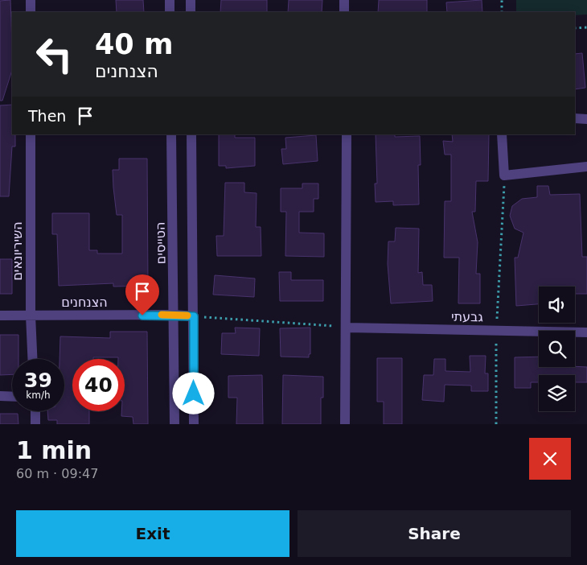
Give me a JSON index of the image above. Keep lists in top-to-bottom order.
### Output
{
  "streets": {
    "street": [
      "הטייסים",
      "השיריונאים",
      "הצנחנים",
      "גבעתי"
    ]
  },
  "crossings": [
    ["הטייסים", "הצנחנים"],
    ["השיריונאים", "הצנחנים"]
  ],
  "page": {
    "turn": ["40 m", "הצנחנים"],
    "then": "Then",
    "speed": "39 km/h",
    "limit": "40",
    "heading": ["1 min", "60 m · 09:47"],
    "buttons": ["Exit", "Share"]
  }
}
